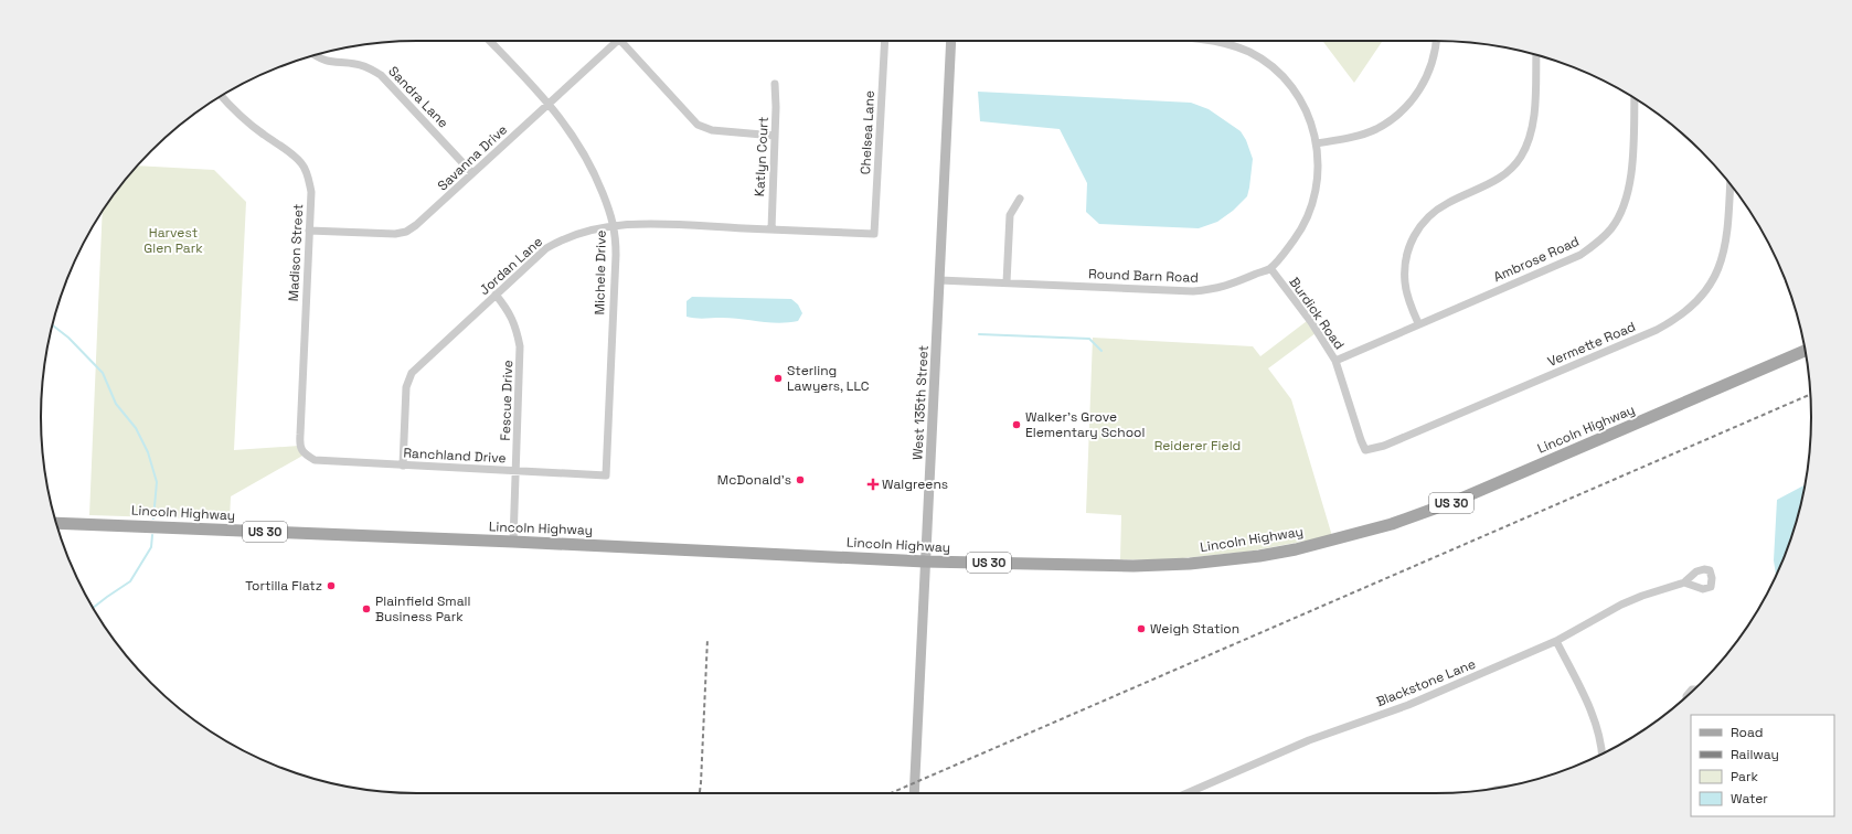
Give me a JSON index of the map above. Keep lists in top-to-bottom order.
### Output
{
  "streets": {
    "main road": ["Lincoln Highway", "US 30"],
    "street": [
      "Sandra Lane",
      "Chelsea Lane",
      "Katlyn Court",
      "Savanna Drive",
      "Madison Street",
      "Ambrose Road",
      "Jordan Lane",
      "Michele Drive",
      "Round Barn Road",
      "Burdick Road",
      "Vermette Road",
      "Fescue Drive",
      "West 135th Street",
      "Ranchland Drive",
      "Blackstone Lane"
    ]
  },
  "crossings": [
    ["Sandra Lane", "Savanna Drive"],
    ["Chelsea Lane", "Jordan Lane"],
    ["Katlyn Court", "Jordan Lane"],
    ["Savanna Drive", "Madison Street"],
    ["Savanna Drive", "Michele Drive"],
    ["Madison Street", "Ranchland Drive"],
    ["Ambrose Road", "Burdick Road"],
    ["Jordan Lane", "Michele Drive"],
    ["Jordan Lane", "Fescue Drive"],
    ["Jordan Lane", "Ranchland Drive"],
    ["Michele Drive", "Ranchland Drive"],
    ["Round Barn Road", "Burdick Road"],
    ["Round Barn Road", "West 135th Street"],
    ["Burdick Road", "Vermette Road"],
    ["Fescue Drive", "Lincoln Highway"],
    ["Fescue Drive", "Ranchland Drive"],
    ["West 135th Street", "Lincoln Highway"]
  ],
  "parks": ["Harvest Glen Park", "Reiderer Field"],
  "places": {
    "other": [
      "Sterling Lawyers, LLC",
      "Walker's Grove Elementary School",
      "McDonald's",
      "Tortilla Flatz",
      "Plainfield Small Business Park",
      "Weigh Station"
    ],
    "health": ["Walgreens"]
  },
  "legend": [
    "Road",
    "Railway",
    "Park",
    "Water"
  ]
}
